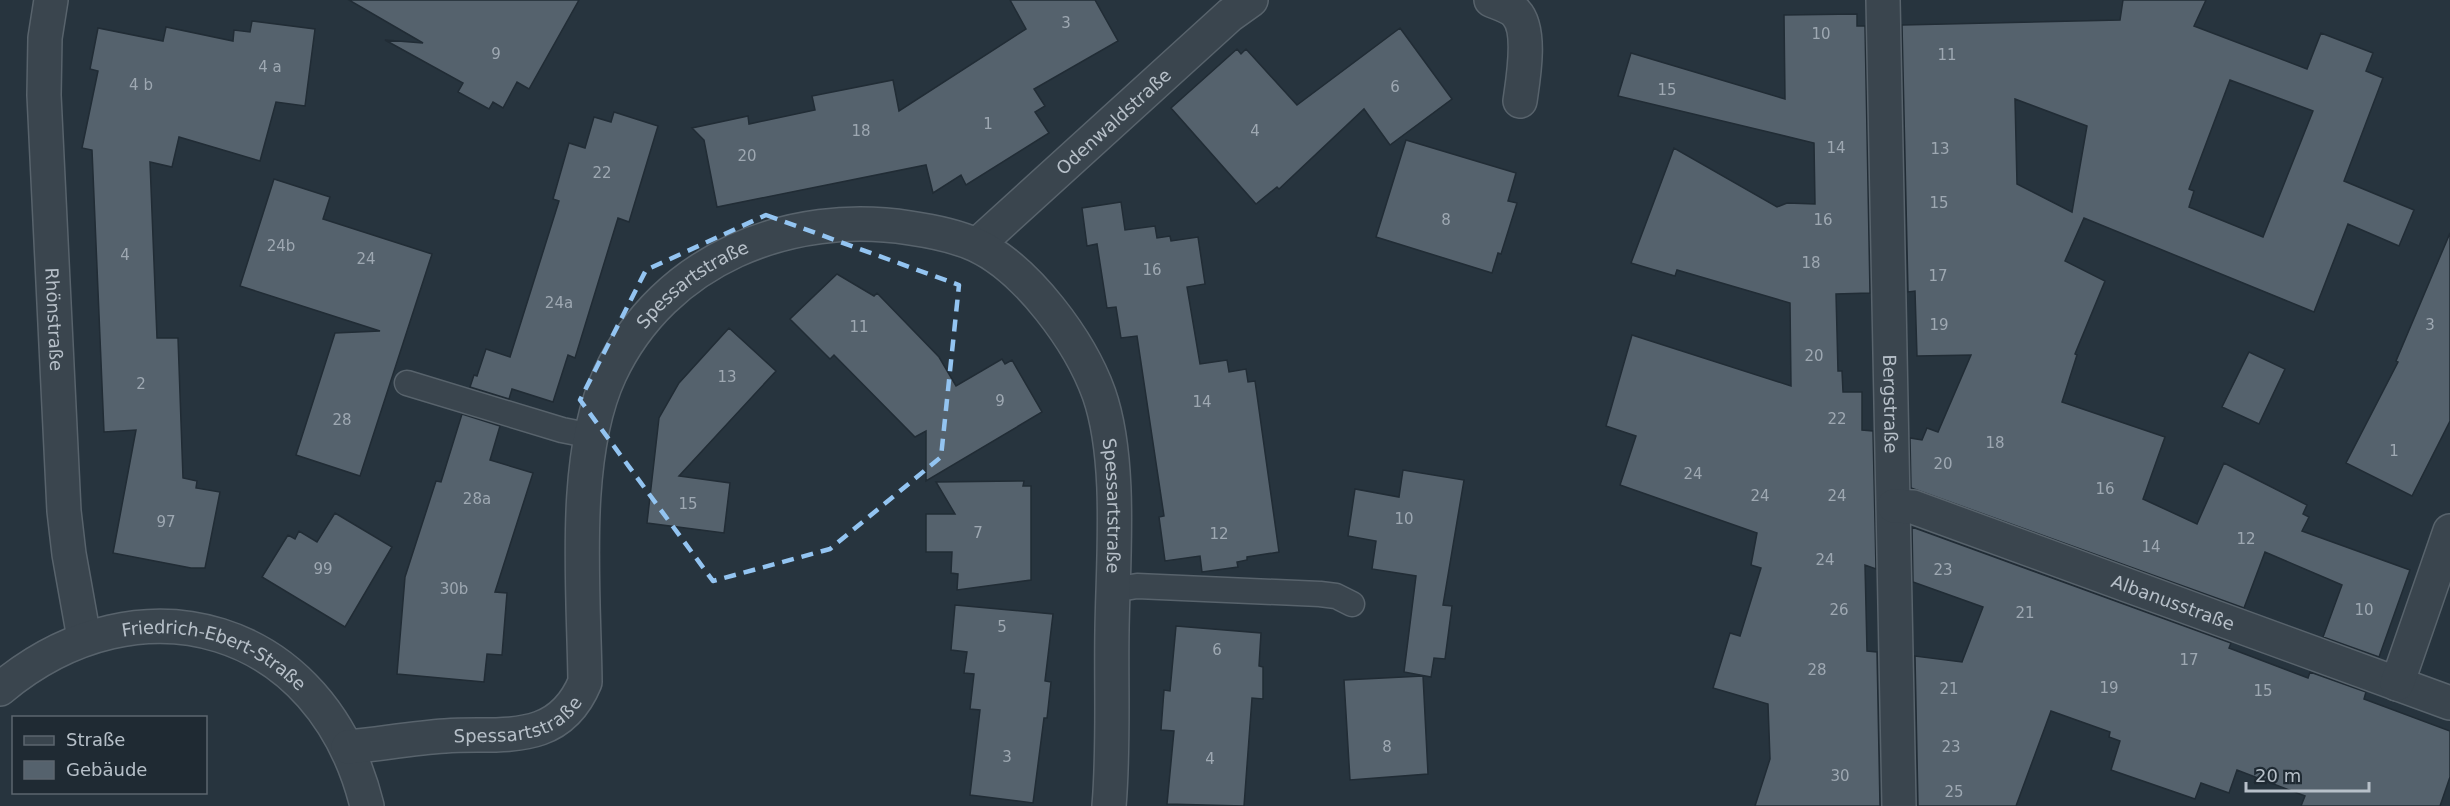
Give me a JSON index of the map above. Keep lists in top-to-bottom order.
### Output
{
  "streets": {
    "street": [
      "Odenwaldstraße",
      "Spessartstraße",
      "Rhönstraße",
      "Bergstraße",
      "Albanusstraße",
      "Friedrich-Ebert-Straße"
    ]
  },
  "crossings": [
    ["Odenwaldstraße", "Spessartstraße"],
    ["Spessartstraße", "Friedrich-Ebert-Straße"],
    ["Rhönstraße", "Friedrich-Ebert-Straße"],
    ["Bergstraße", "Albanusstraße"]
  ],
  "house_numbers": [
    "3",
    "10",
    "9",
    "11",
    "4 a",
    "4 b",
    "6",
    "15",
    "1",
    "18",
    "4",
    "14",
    "13",
    "20",
    "22",
    "15",
    "8",
    "16",
    "24b",
    "4",
    "24",
    "18",
    "16",
    "17",
    "24a",
    "19",
    "3",
    "11",
    "20",
    "13",
    "2",
    "9",
    "14",
    "22",
    "28",
    "18",
    "1",
    "20",
    "24",
    "16",
    "24",
    "24",
    "28a",
    "15",
    "10",
    "97",
    "7",
    "12",
    "12",
    "14",
    "24",
    "99",
    "23",
    "30b",
    "26",
    "10",
    "21",
    "5",
    "6",
    "17",
    "28",
    "19",
    "21",
    "15",
    "8",
    "23",
    "3",
    "4",
    "30",
    "25"
  ],
  "legend": ["Straße", "Gebäude"],
  "scale_bar": "20 m"
}
